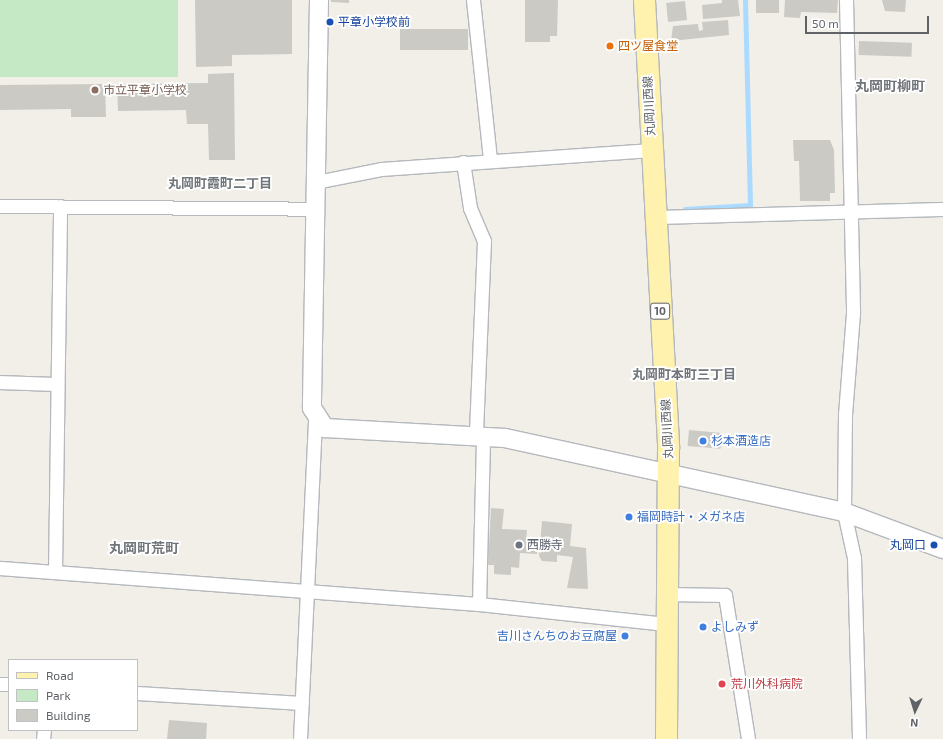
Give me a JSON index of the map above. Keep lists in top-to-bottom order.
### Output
{
  "streets": {
    "main road": ["丸岡川西線", "10"]
  },
  "districts": [
    "丸岡町柳町",
    "丸岡町霞町二丁目",
    "丸岡町本町三丁目",
    "丸岡町荒町"
  ],
  "places": [
    "平章小学校前",
    "四ツ屋食堂",
    "市立平章小学校",
    "杉本酒造店",
    "福岡時計・メガネ店",
    "西勝寺",
    "丸岡口",
    "よしみず",
    "吉川さんちのお豆腐屋",
    "荒川外科病院"
  ],
  "legend": ["Road", "Park", "Building"],
  "scale_bar": "50 m",
  "north": "bottom"
}
